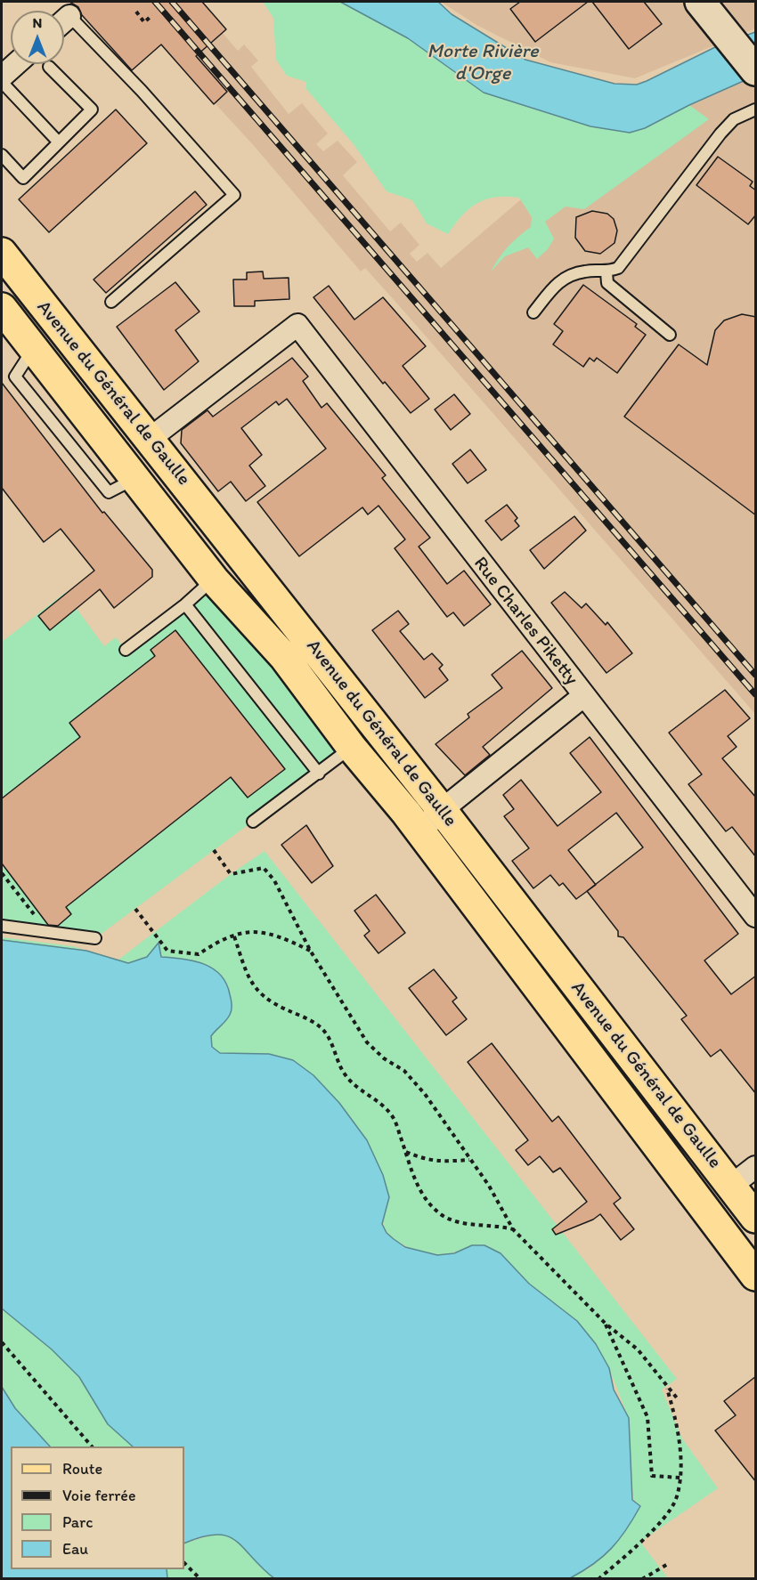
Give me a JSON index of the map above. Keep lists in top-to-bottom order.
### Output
{
  "streets": {
    "main road": ["Avenue du Général de Gaulle"],
    "street": ["Rue Charles Piketty"]
  },
  "crossings": [
    ["Avenue du Général de Gaulle", "Rue Charles Piketty"]
  ],
  "water": ["Morte Rivière d'Orge"],
  "legend": [
    "Route",
    "Voie ferrée",
    "Parc",
    "Eau"
  ],
  "north": "top"
}
